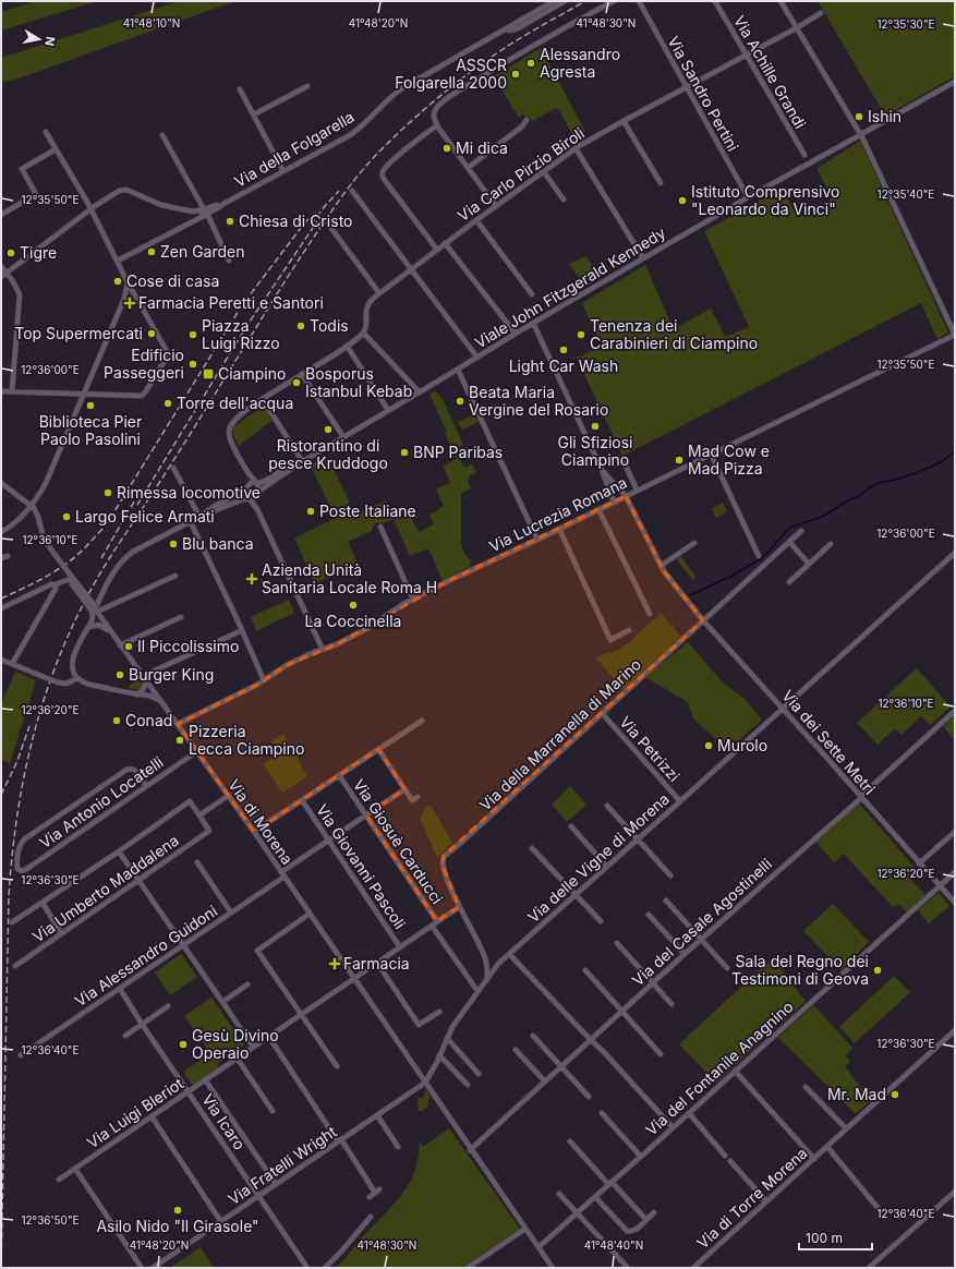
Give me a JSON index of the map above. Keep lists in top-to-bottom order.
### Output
{
  "streets": {
    "street": [
      "Via Achille Grandi",
      "Via Sandro Pertini",
      "Via della Folgarella",
      "Via Carlo Pirzio Biroli",
      "Viale John Fitzgerald Kennedy",
      "Via Lucrezia Romana",
      "Via della Marranella di Marino",
      "Via dei Sette Metri",
      "Via Petrizzi",
      "Via Antonio Locatelli",
      "Via di Morena",
      "Via Giosuè Carducci",
      "Via delle Vigne di Morena",
      "Via Giovanni Pascoli",
      "Via Umberto Maddalena",
      "Via del Casale Agostinelli",
      "Via Alessandro Guidoni",
      "Via del Fontanile Anagnino",
      "Via Luigi Bleriot",
      "Via Icaro",
      "Via Fratelli Wright",
      "Via di Torre Morena"
    ]
  },
  "crossings": [
    ["Via Achille Grandi", "Via Carlo Pirzio Biroli"],
    ["Via Sandro Pertini", "Via Carlo Pirzio Biroli"],
    ["Via Sandro Pertini", "Viale John Fitzgerald Kennedy"],
    ["Via Lucrezia Romana", "Via dei Sette Metri"],
    ["Via Lucrezia Romana", "Via di Morena"],
    ["Via della Marranella di Marino", "Via dei Sette Metri"],
    ["Via della Marranella di Marino", "Via Petrizzi"],
    ["Via della Marranella di Marino", "Via delle Vigne di Morena"],
    ["Via della Marranella di Marino", "Via Luigi Bleriot"],
    ["Via dei Sette Metri", "Via delle Vigne di Morena"],
    ["Via dei Sette Metri", "Via del Casale Agostinelli"],
    ["Via dei Sette Metri", "Via del Fontanile Anagnino"],
    ["Via Petrizzi", "Via delle Vigne di Morena"],
    ["Via Antonio Locatelli", "Via di Morena"],
    ["Via di Morena", "Via delle Vigne di Morena"],
    ["Via di Morena", "Via del Casale Agostinelli"],
    ["Via di Morena", "Via Alessandro Guidoni"],
    ["Via di Morena", "Via del Fontanile Anagnino"],
    ["Via di Morena", "Via Luigi Bleriot"],
    ["Via di Morena", "Via Fratelli Wright"],
    ["Via Giosuè Carducci", "Via Alessandro Guidoni"],
    ["Via Giosuè Carducci", "Via Luigi Bleriot"],
    ["Via delle Vigne di Morena", "Via Fratelli Wright"],
    ["Via Giovanni Pascoli", "Via Alessandro Guidoni"],
    ["Via Giovanni Pascoli", "Via Luigi Bleriot"],
    ["Via Alessandro Guidoni", "Via Icaro"],
    ["Via Luigi Bleriot", "Via Icaro"],
    ["Via Icaro", "Via Fratelli Wright"]
  ],
  "places": {
    "other": [
      "Alessandro Agresta",
      "ASSCR Folgarella 2000",
      "Ishin",
      "Mi dica",
      "Istituto Comprensivo \"Leonardo da Vinci\"",
      "Chiesa di Cristo",
      "Zen Garden",
      "Tigre",
      "Cose di casa",
      "Todis",
      "Top Supermercati",
      "Piazza Luigi Rizzo",
      "Tenenza dei Carabinieri di Ciampino",
      "Light Car Wash",
      "Edificio Passeggeri",
      "Bosporus Istanbul Kebab",
      "Beata Maria Vergine del Rosario",
      "Torre dell'acqua",
      "Biblioteca Pier Paolo Pasolini",
      "Gli Sfiziosi Ciampino",
      "Ristorantino di pesce Kruddogo",
      "BNP Paribas",
      "Mad Cow e Mad Pizza",
      "Rimessa locomotive",
      "Poste Italiane",
      "Largo Felice Armati",
      "Blu banca",
      "La Coccinella",
      "Il Piccolissimo",
      "Burger King",
      "Conad",
      "Pizzeria Lecca Ciampino",
      "Murolo",
      "Sala del Regno dei Testimoni di Geova",
      "Gesù Divino Operaio",
      "Mr. Mad",
      "Asilo Nido \"Il Girasole\""
    ],
    "health": ["Farmacia Peretti e Santori", "Azienda Unità Sanitaria Locale Roma H", "Farmacia"],
    "transit": ["Ciampino"]
  },
  "scale_bar": "100 m",
  "north": "right",
  "coordinates": [
    "41°48'10\"N",
    "41°48'20\"N",
    "41°48'30\"N",
    "12°35'30\"E",
    "12°35'40\"E",
    "12°35'50\"E",
    "12°36'00\"E",
    "12°36'10\"E",
    "12°36'20\"E",
    "12°36'30\"E",
    "12°36'40\"E",
    "12°36'50\"E",
    "41°48'40\"N"
  ]
}
